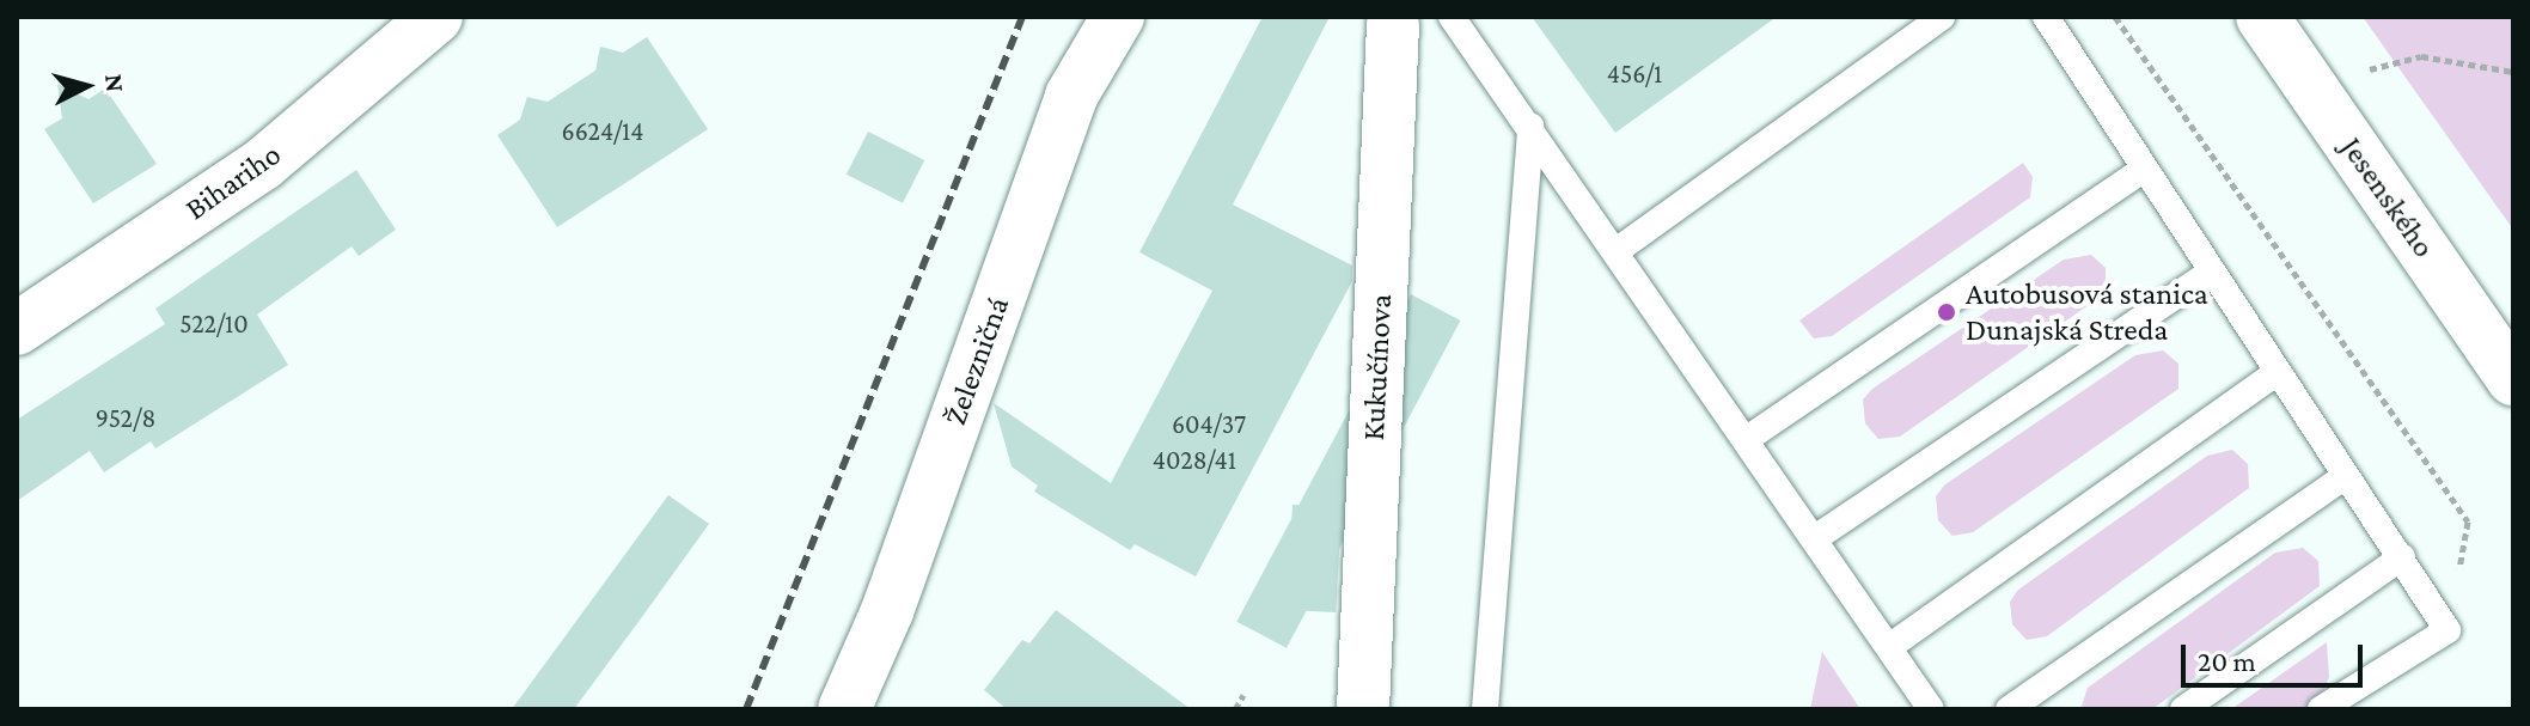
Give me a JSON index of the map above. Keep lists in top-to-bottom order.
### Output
{
  "streets": {
    "street": [
      "Bihariho",
      "Jesenského",
      "Železničná",
      "Kukučínova"
    ]
  },
  "places": ["Autobusová stanica Dunajská Streda"],
  "house_numbers": [
    "456/1",
    "6624/14",
    "522/10",
    "952/8",
    "604/37",
    "4028/41"
  ],
  "scale_bar": "20 m",
  "north": "right"
}
